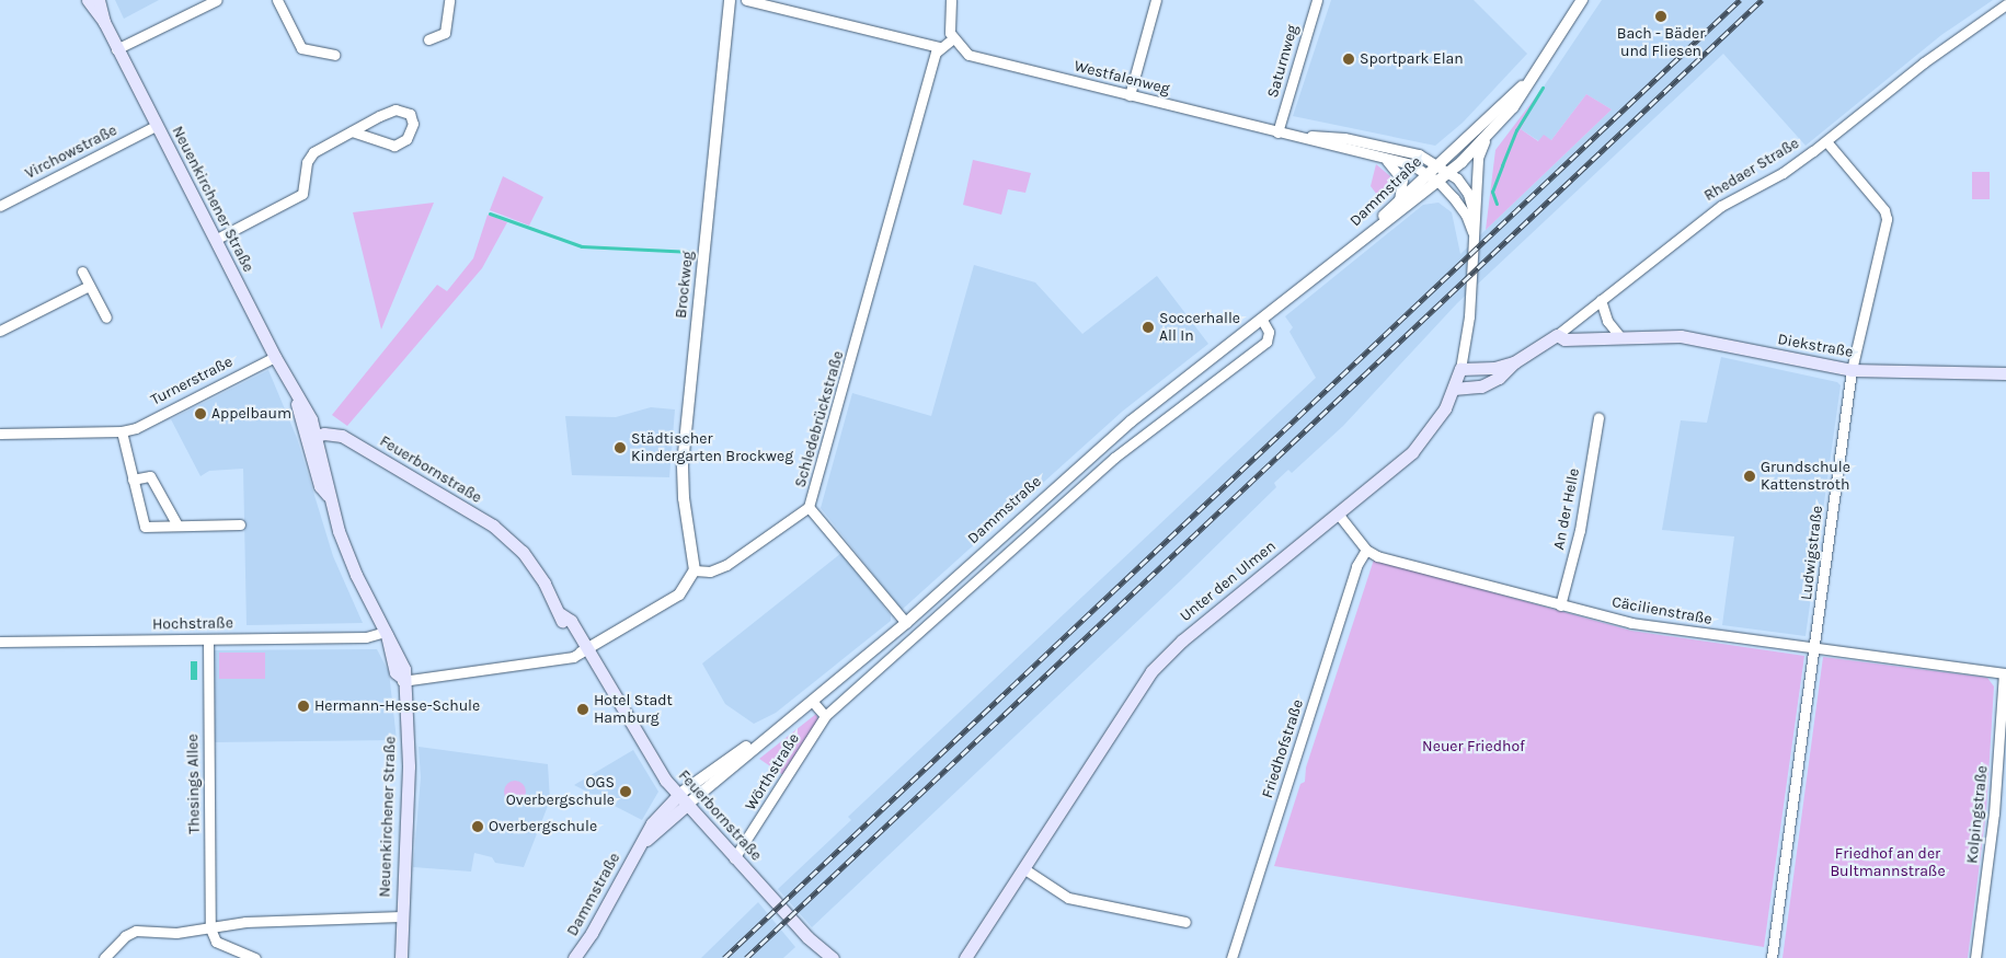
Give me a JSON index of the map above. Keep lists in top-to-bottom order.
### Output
{
  "streets": {
    "main road": [
      "Rhedaer Straße",
      "Dammstraße",
      "Neuenkirchener Straße",
      "Diekstraße",
      "Feuerbornstraße",
      "Unter den Ulmen"
    ],
    "street": [
      "Saturnweg",
      "Westfalenweg",
      "Virchowstraße",
      "Brockweg",
      "Turnerstraße",
      "Schledebrückstraße",
      "An der Helle",
      "Ludwigstraße",
      "Cäcilienstraße",
      "Hochstraße",
      "Friedhofstraße",
      "Wörthstraße",
      "Thesings Allee",
      "Kolpingstraße"
    ]
  },
  "crossings": [
    ["Saturnweg", "Westfalenweg"],
    ["Westfalenweg", "Dammstraße"],
    ["Westfalenweg", "Unter den Ulmen"],
    ["Virchowstraße", "Neuenkirchener Straße"],
    ["Rhedaer Straße", "Diekstraße"],
    ["Rhedaer Straße", "Ludwigstraße"],
    ["Rhedaer Straße", "Unter den Ulmen"],
    ["Dammstraße", "Feuerbornstraße"],
    ["Dammstraße", "Unter den Ulmen"],
    ["Neuenkirchener Straße", "Turnerstraße"],
    ["Neuenkirchener Straße", "Feuerbornstraße"],
    ["Neuenkirchener Straße", "Hochstraße"],
    ["Brockweg", "Schledebrückstraße"],
    ["Diekstraße", "Ludwigstraße"],
    ["Feuerbornstraße", "Wörthstraße"],
    ["An der Helle", "Cäcilienstraße"],
    ["Ludwigstraße", "Cäcilienstraße"],
    ["Unter den Ulmen", "Cäcilienstraße"],
    ["Cäcilienstraße", "Friedhofstraße"],
    ["Cäcilienstraße", "Kolpingstraße"],
    ["Hochstraße", "Thesings Allee"]
  ],
  "parks": ["Neuer Friedhof", "Friedhof an der Bultmannstraße"],
  "places": [
    "Bach - Bäder und Fliesen",
    "Sportpark Elan",
    "Soccerhalle All In",
    "Appelbaum",
    "Städtischer Kindergarten Brockweg",
    "Grundschule Kattenstroth",
    "Hermann-Hesse-Schule",
    "Hotel Stadt Hamburg",
    "OGS Overbergschule",
    "Overbergschule"
  ]
}
